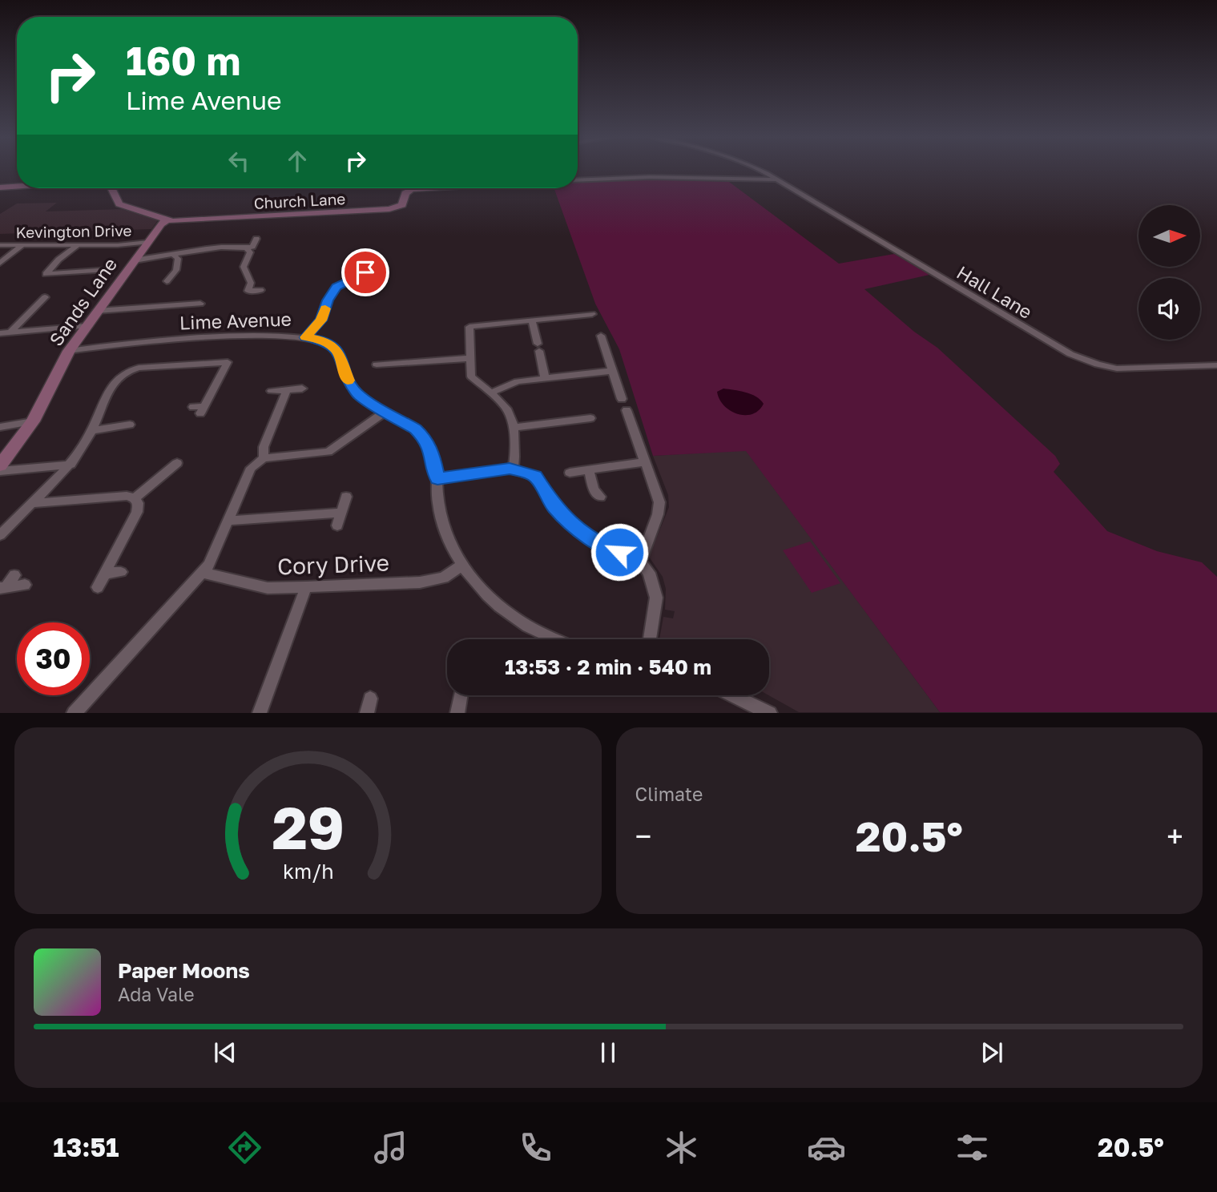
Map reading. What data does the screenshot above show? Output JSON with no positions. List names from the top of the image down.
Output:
{
  "streets": {
    "street": [
      "Church Lane",
      "Kevington Drive",
      "Hall Lane",
      "Sands Lane",
      "Lime Avenue",
      "Cory Drive"
    ]
  },
  "crossings": [
    ["Church Lane", "Sands Lane"],
    ["Kevington Drive", "Sands Lane"],
    ["Sands Lane", "Lime Avenue"],
    ["Lime Avenue", "Cory Drive"]
  ],
  "north": "right",
  "page": {
    "turn": ["160 m", "Lime Avenue"],
    "limit": "30",
    "trip": "13:53 · 2 min · 540 m",
    "tile": "Climate",
    "heat": ["−", "20.5°", "+"],
    "song": ["Paper Moons", "Ada Vale"],
    "tabs": ["13:51", "20.5°"],
    "gauge": ["29", "km/h"]
  }
}
